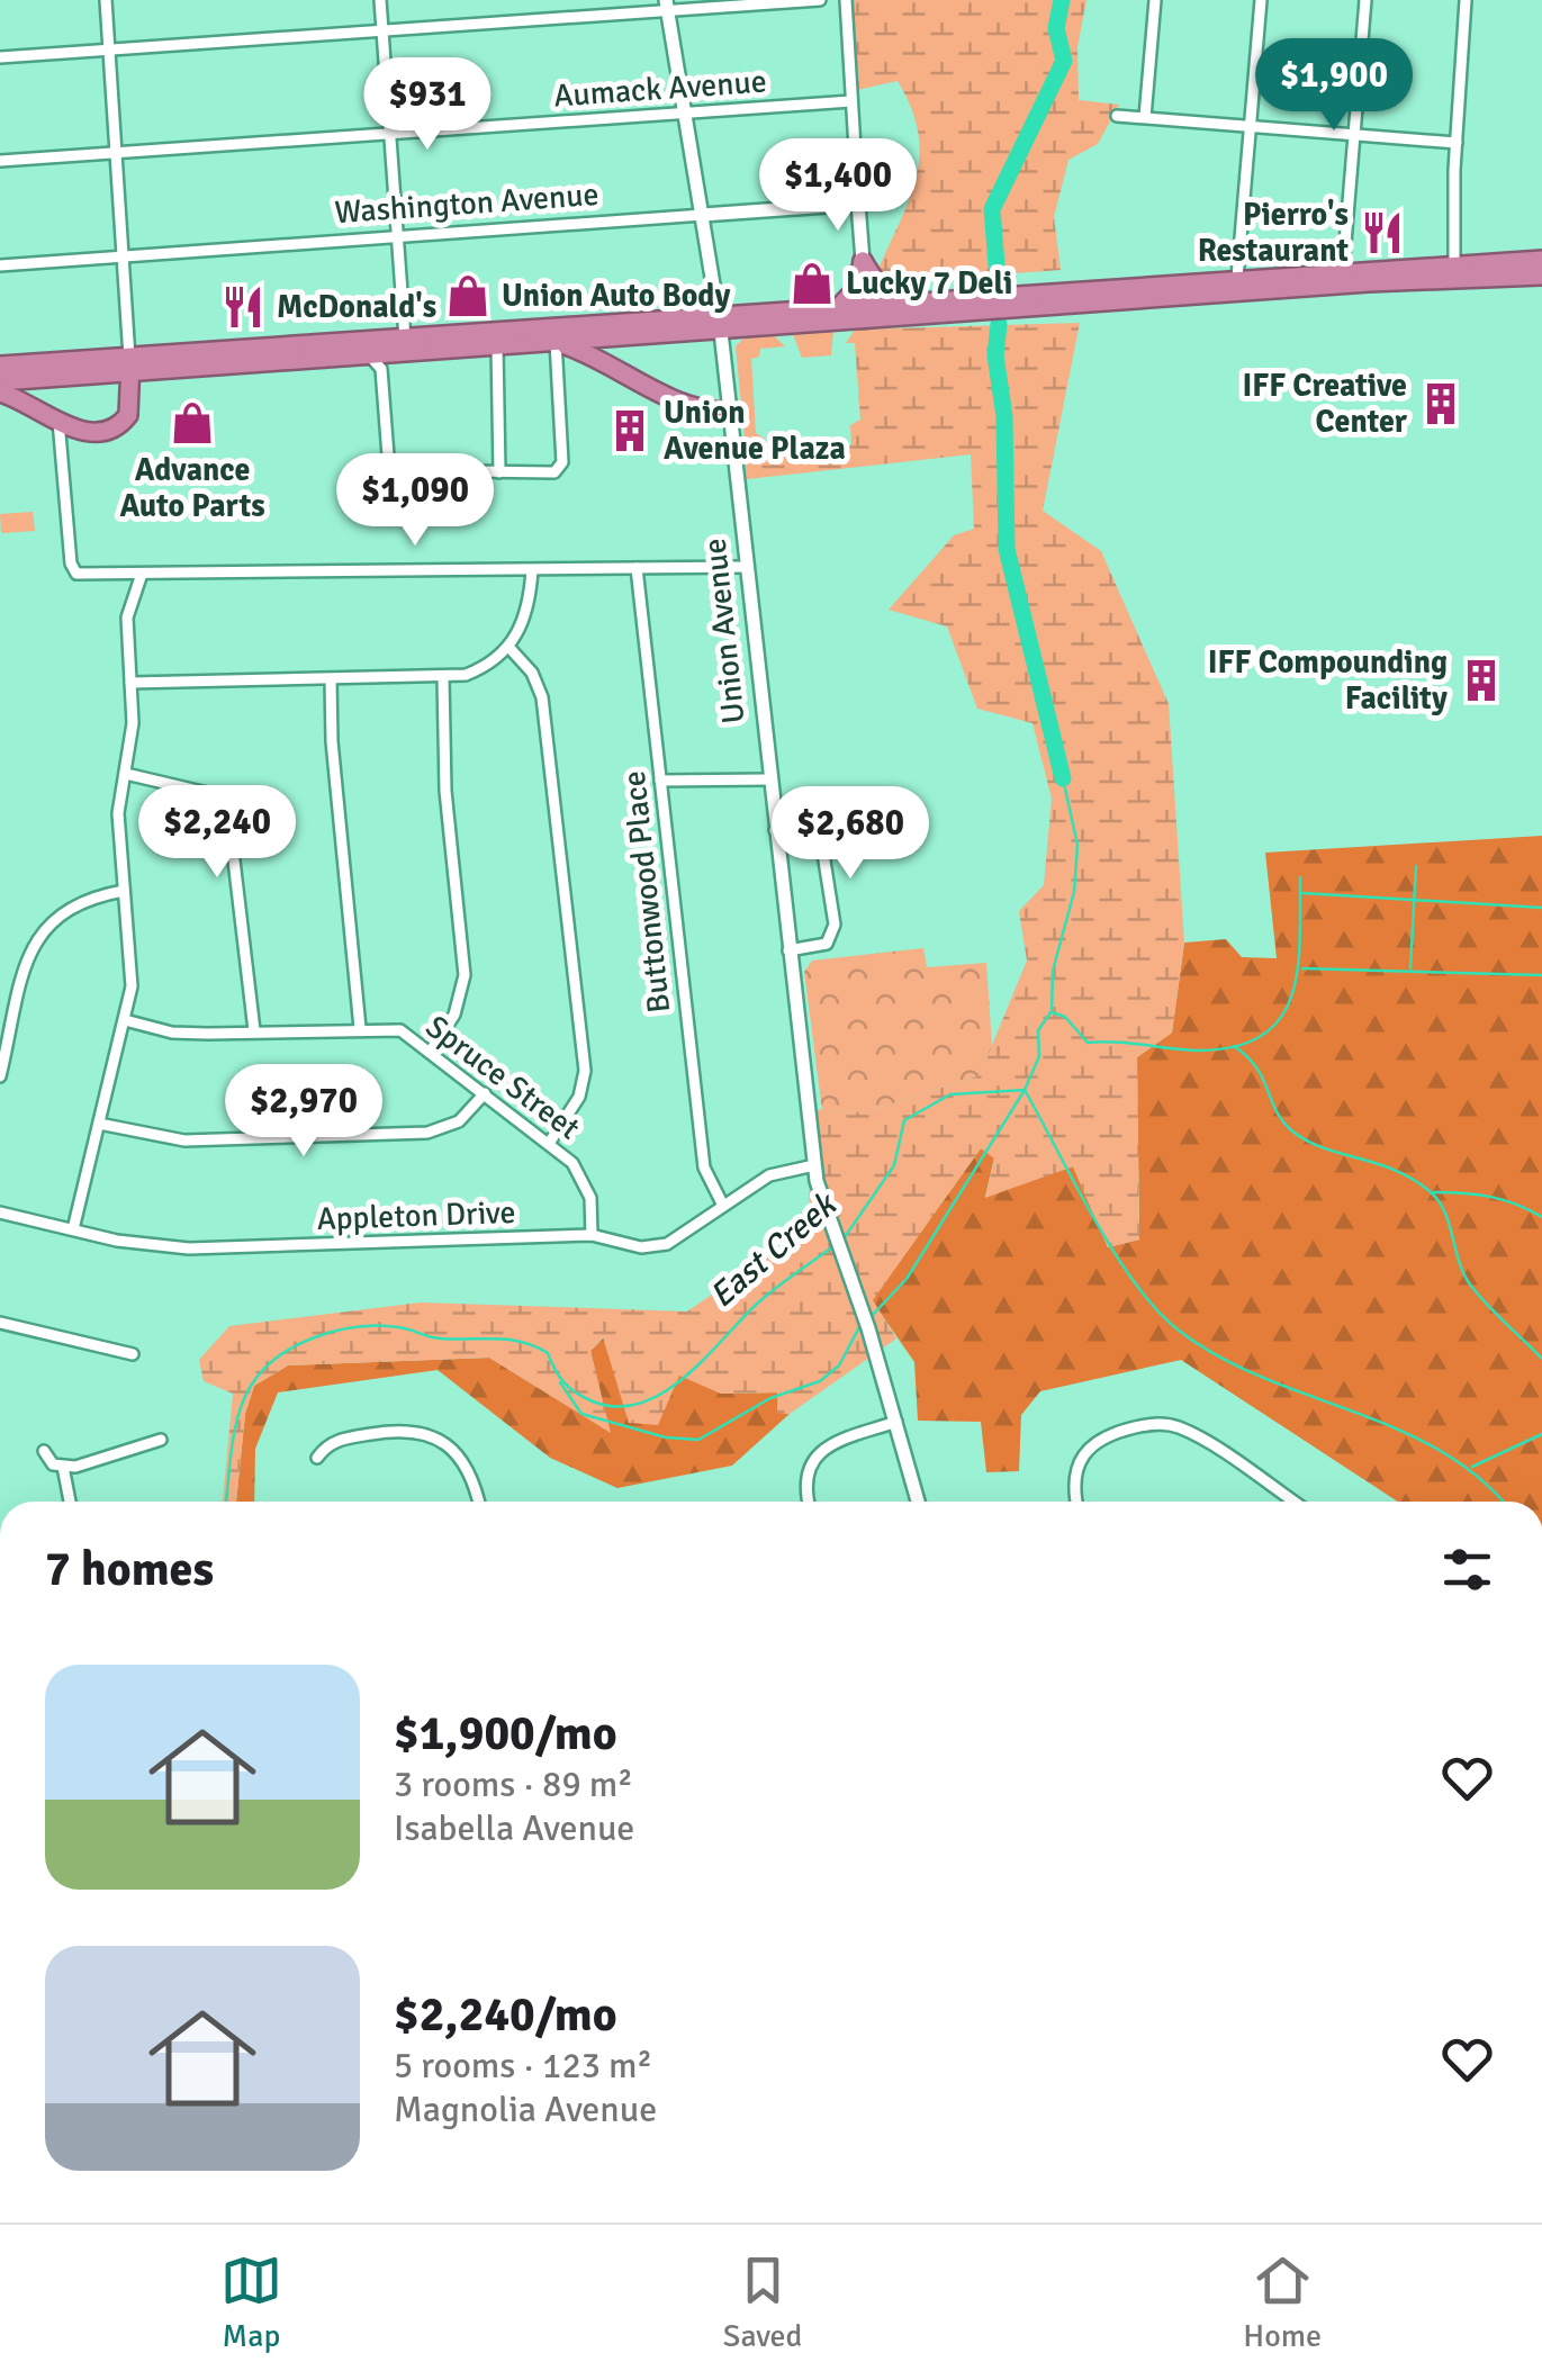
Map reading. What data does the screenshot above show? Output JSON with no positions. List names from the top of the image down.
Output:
{
  "streets": {
    "street": [
      "Aumack Avenue",
      "Washington Avenue",
      "Union Avenue",
      "Buttonwood Place",
      "Spruce Street",
      "Appleton Drive"
    ]
  },
  "crossings": [
    ["Aumack Avenue", "Union Avenue"],
    ["Washington Avenue", "Union Avenue"],
    ["Union Avenue", "Appleton Drive"],
    ["Buttonwood Place", "Appleton Drive"],
    ["Spruce Street", "Appleton Drive"]
  ],
  "water": ["East Creek"],
  "places": {
    "restaurant": ["Pierro's Restaurant", "McDonald's"],
    "shop": ["Lucky 7 Deli", "Union Auto Body", "Advance Auto Parts"],
    "building": ["IFF Creative Center", "Union Avenue Plaza", "IFF Compounding Facility"]
  },
  "page": {
    "price": [
      "$1,900",
      "$931",
      "$1,400",
      "$1,090",
      "$2,240",
      "$2,680",
      "$2,970"
    ],
    "heading": "7 homes",
    "list": [
      {
        "name": "$1,900/mo",
        "note": "3 rooms · 89 m² · Isabella Avenue"
      },
      {
        "name": "$2,240/mo",
        "note": "5 rooms · 123 m² · Magnolia Avenue"
      }
    ],
    "tabs": ["Map", "Saved", "Home"]
  }
}
